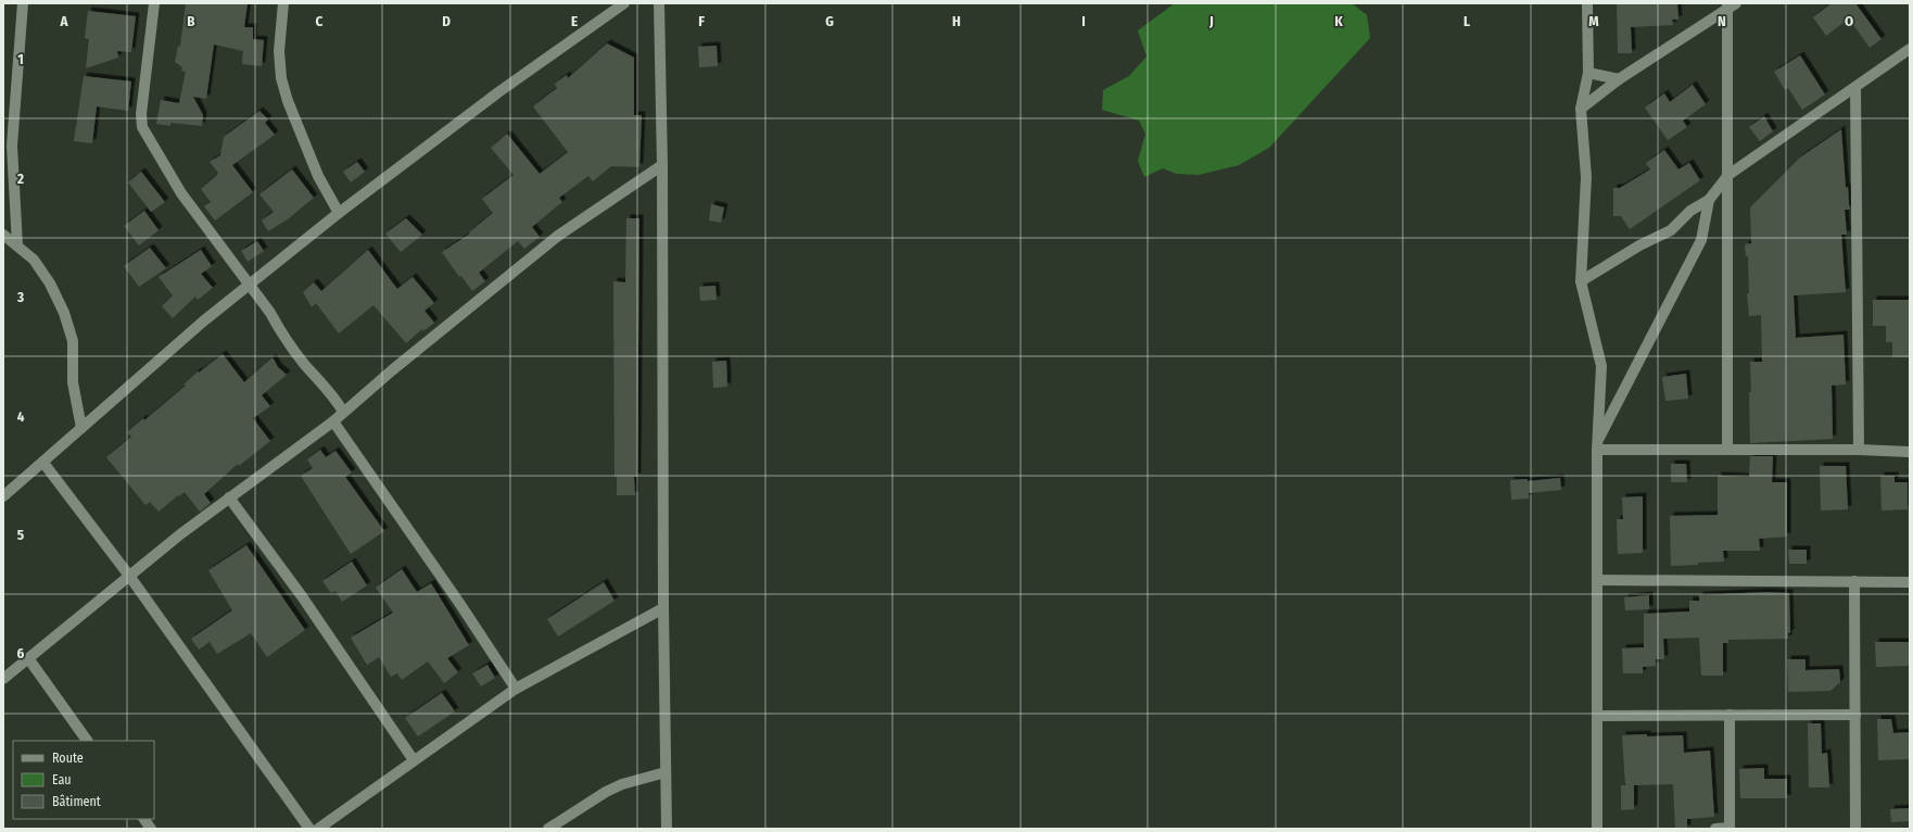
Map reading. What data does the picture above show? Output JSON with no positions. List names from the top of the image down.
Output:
{
  "legend": ["Route", "Eau", "Bâtiment"],
  "grid": {
    "columns": [
      "A",
      "B",
      "C",
      "D",
      "E",
      "F",
      "G",
      "H",
      "I",
      "J",
      "K",
      "L",
      "M",
      "N",
      "O"
    ],
    "rows": [
      "1",
      "2",
      "3",
      "4",
      "5",
      "6"
    ]
  }
}
